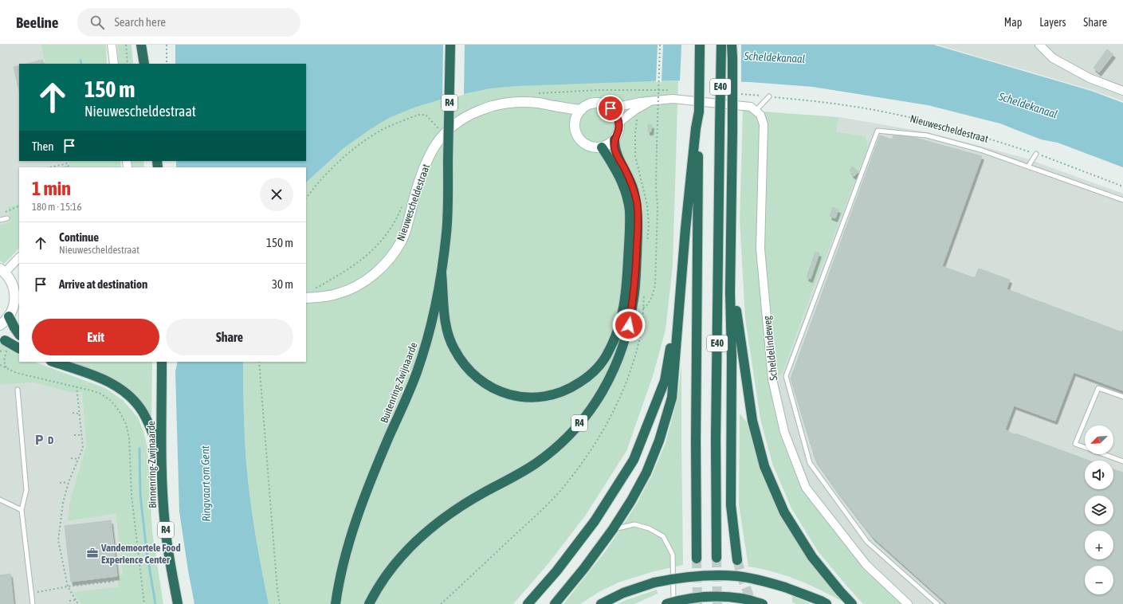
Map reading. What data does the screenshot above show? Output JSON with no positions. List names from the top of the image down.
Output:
{
  "streets": {
    "highway": [
      "E40",
      "R4",
      "Buitenring-Zwijnaarde",
      "Binnenring-Zwijnaarde"
    ],
    "main road": ["Nieuwescheldestraat"],
    "street": ["Scheldelindeweg"]
  },
  "crossings": [
    ["R4", "Nieuwescheldestraat"],
    ["R4", "Buitenring-Zwijnaarde"],
    ["R4", "Binnenring-Zwijnaarde"]
  ],
  "water": ["Scheldekanaal", "Ringvaart om Gent"],
  "places": {
    "parking": ["D"],
    "office": ["Vandemoortele Food Experience Center"]
  },
  "north": "bottom left",
  "page": {
    "header": "Beeline",
    "search": "Search here",
    "nav": ["Map", "Layers", "Share"],
    "turn": ["150 m", "Nieuwescheldestraat"],
    "then": "Then",
    "heading": ["1 min", "180 m · 15:16"],
    "list": [
      {
        "name": "Continue",
        "note": "Nieuwescheldestraat",
        "value": "150 m"
      },
      {
        "name": "Arrive at destination",
        "value": "30 m"
      }
    ],
    "buttons": ["Exit", "Share"],
    "map_buttons": ["+", "−"]
  }
}
